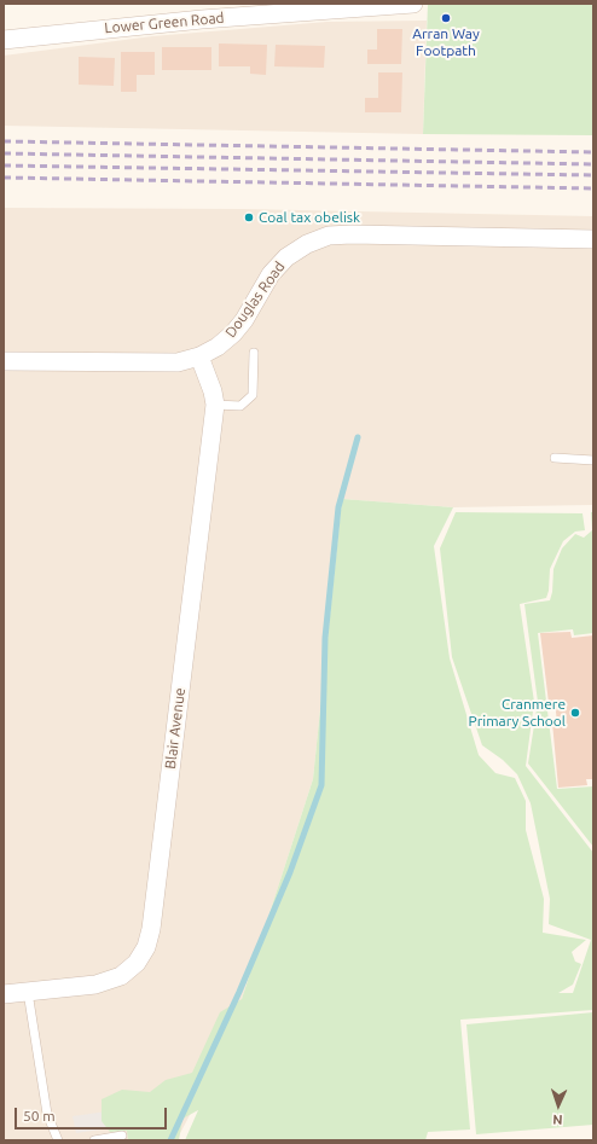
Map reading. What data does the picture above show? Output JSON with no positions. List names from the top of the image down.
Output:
{
  "streets": {
    "street": ["Lower Green Road", "Douglas Road", "Blair Avenue"]
  },
  "crossings": [
    ["Douglas Road", "Blair Avenue"]
  ],
  "places": ["Arran Way Footpath", "Coal tax obelisk", "Cranmere Primary School"],
  "scale_bar": "50 m",
  "north": "bottom"
}
